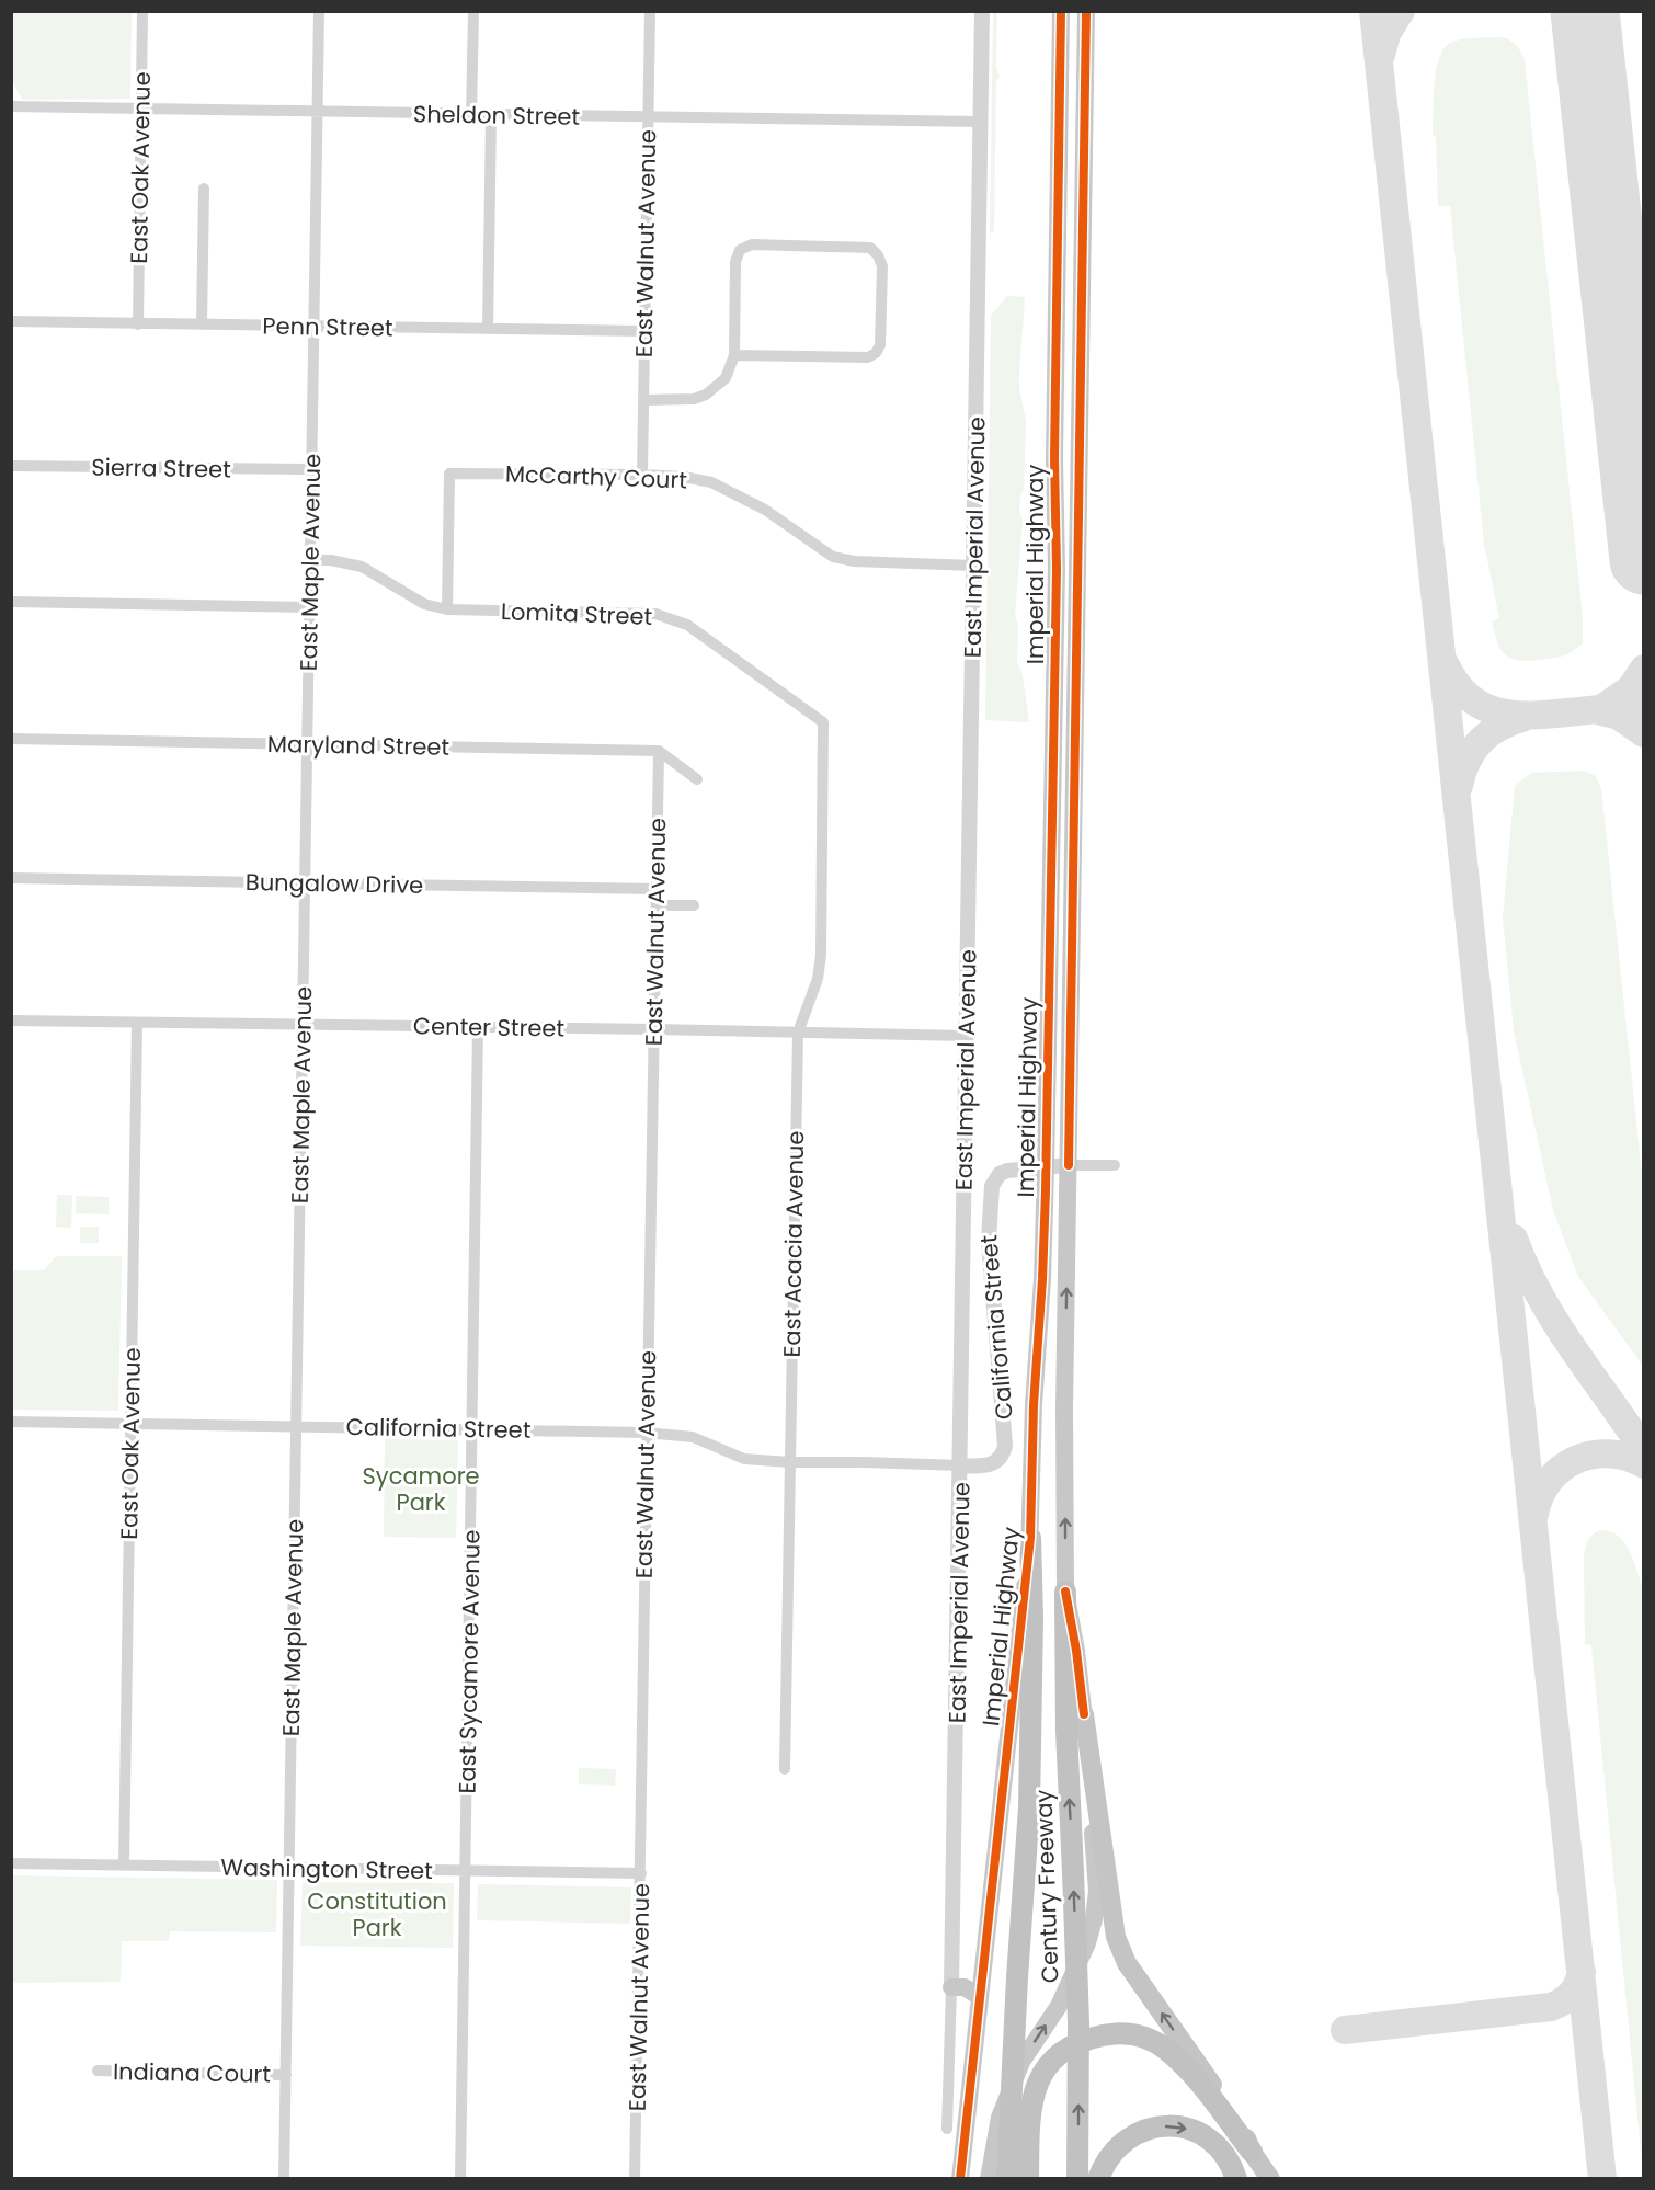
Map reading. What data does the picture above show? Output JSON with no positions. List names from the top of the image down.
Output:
{
  "streets": {
    "highway": ["Century Freeway"],
    "main road": ["Imperial Highway"],
    "street": [
      "Sheldon Street",
      "East Oak Avenue",
      "East Walnut Avenue",
      "Penn Street",
      "Sierra Street",
      "McCarthy Court",
      "East Imperial Avenue",
      "East Maple Avenue",
      "Lomita Street",
      "Maryland Street",
      "Bungalow Drive",
      "Center Street",
      "East Acacia Avenue",
      "California Street",
      "East Sycamore Avenue",
      "Washington Street",
      "Indiana Court"
    ]
  },
  "crossings": [
    ["Sheldon Street", "East Oak Avenue"],
    ["Sheldon Street", "East Walnut Avenue"],
    ["Sheldon Street", "East Imperial Avenue"],
    ["Sheldon Street", "East Maple Avenue"],
    ["East Oak Avenue", "Penn Street"],
    ["East Oak Avenue", "Center Street"],
    ["East Oak Avenue", "California Street"],
    ["East Oak Avenue", "Washington Street"],
    ["East Walnut Avenue", "Penn Street"],
    ["East Walnut Avenue", "McCarthy Court"],
    ["East Walnut Avenue", "Maryland Street"],
    ["East Walnut Avenue", "Bungalow Drive"],
    ["East Walnut Avenue", "Center Street"],
    ["East Walnut Avenue", "California Street"],
    ["East Walnut Avenue", "Washington Street"],
    ["Penn Street", "East Maple Avenue"],
    ["Sierra Street", "East Maple Avenue"],
    ["McCarthy Court", "East Imperial Avenue"],
    ["McCarthy Court", "Lomita Street"],
    ["East Imperial Avenue", "Center Street"],
    ["East Imperial Avenue", "California Street"],
    ["East Maple Avenue", "Lomita Street"],
    ["East Maple Avenue", "Maryland Street"],
    ["East Maple Avenue", "Bungalow Drive"],
    ["East Maple Avenue", "Center Street"],
    ["East Maple Avenue", "California Street"],
    ["East Maple Avenue", "Washington Street"],
    ["East Maple Avenue", "Indiana Court"],
    ["Imperial Highway", "California Street"],
    ["Imperial Highway", "Century Freeway"],
    ["Lomita Street", "East Acacia Avenue"],
    ["Center Street", "East Acacia Avenue"],
    ["Center Street", "East Sycamore Avenue"],
    ["East Acacia Avenue", "California Street"],
    ["California Street", "East Sycamore Avenue"],
    ["East Sycamore Avenue", "Washington Street"]
  ],
  "parks": ["Sycamore Park", "Constitution Park"]
}
